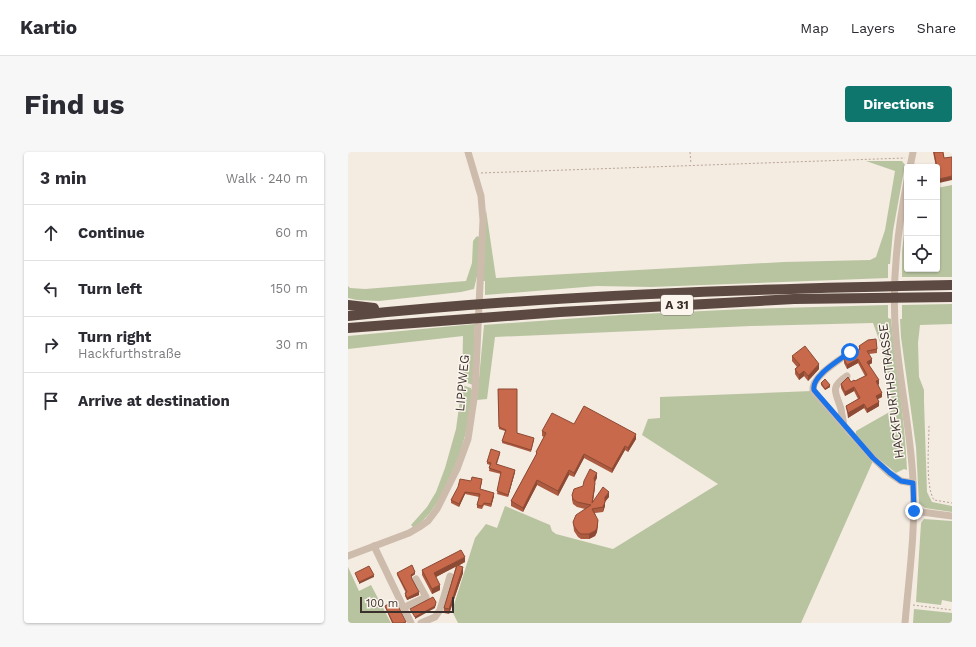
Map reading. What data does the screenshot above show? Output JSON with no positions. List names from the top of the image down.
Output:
{
  "streets": {
    "highway": ["A 31"],
    "street": ["LIPPWEG", "HACKFURTHSTRASSE"]
  },
  "scale_bar": "100 m",
  "page": {
    "header": "Kartio",
    "nav": ["Map", "Layers", "Share"],
    "buttons": "Directions",
    "title": "Find us",
    "heading": ["3 min", "Walk · 240 m"],
    "map_buttons": ["+", "−"],
    "list": [
      ["Continue", "60 m"],
      ["Turn left", "150 m"],
      ["Turn right", "Hackfurthstraße", "30 m"],
      "Arrive at destination"
    ],
    "scale": "100 m"
  }
}
